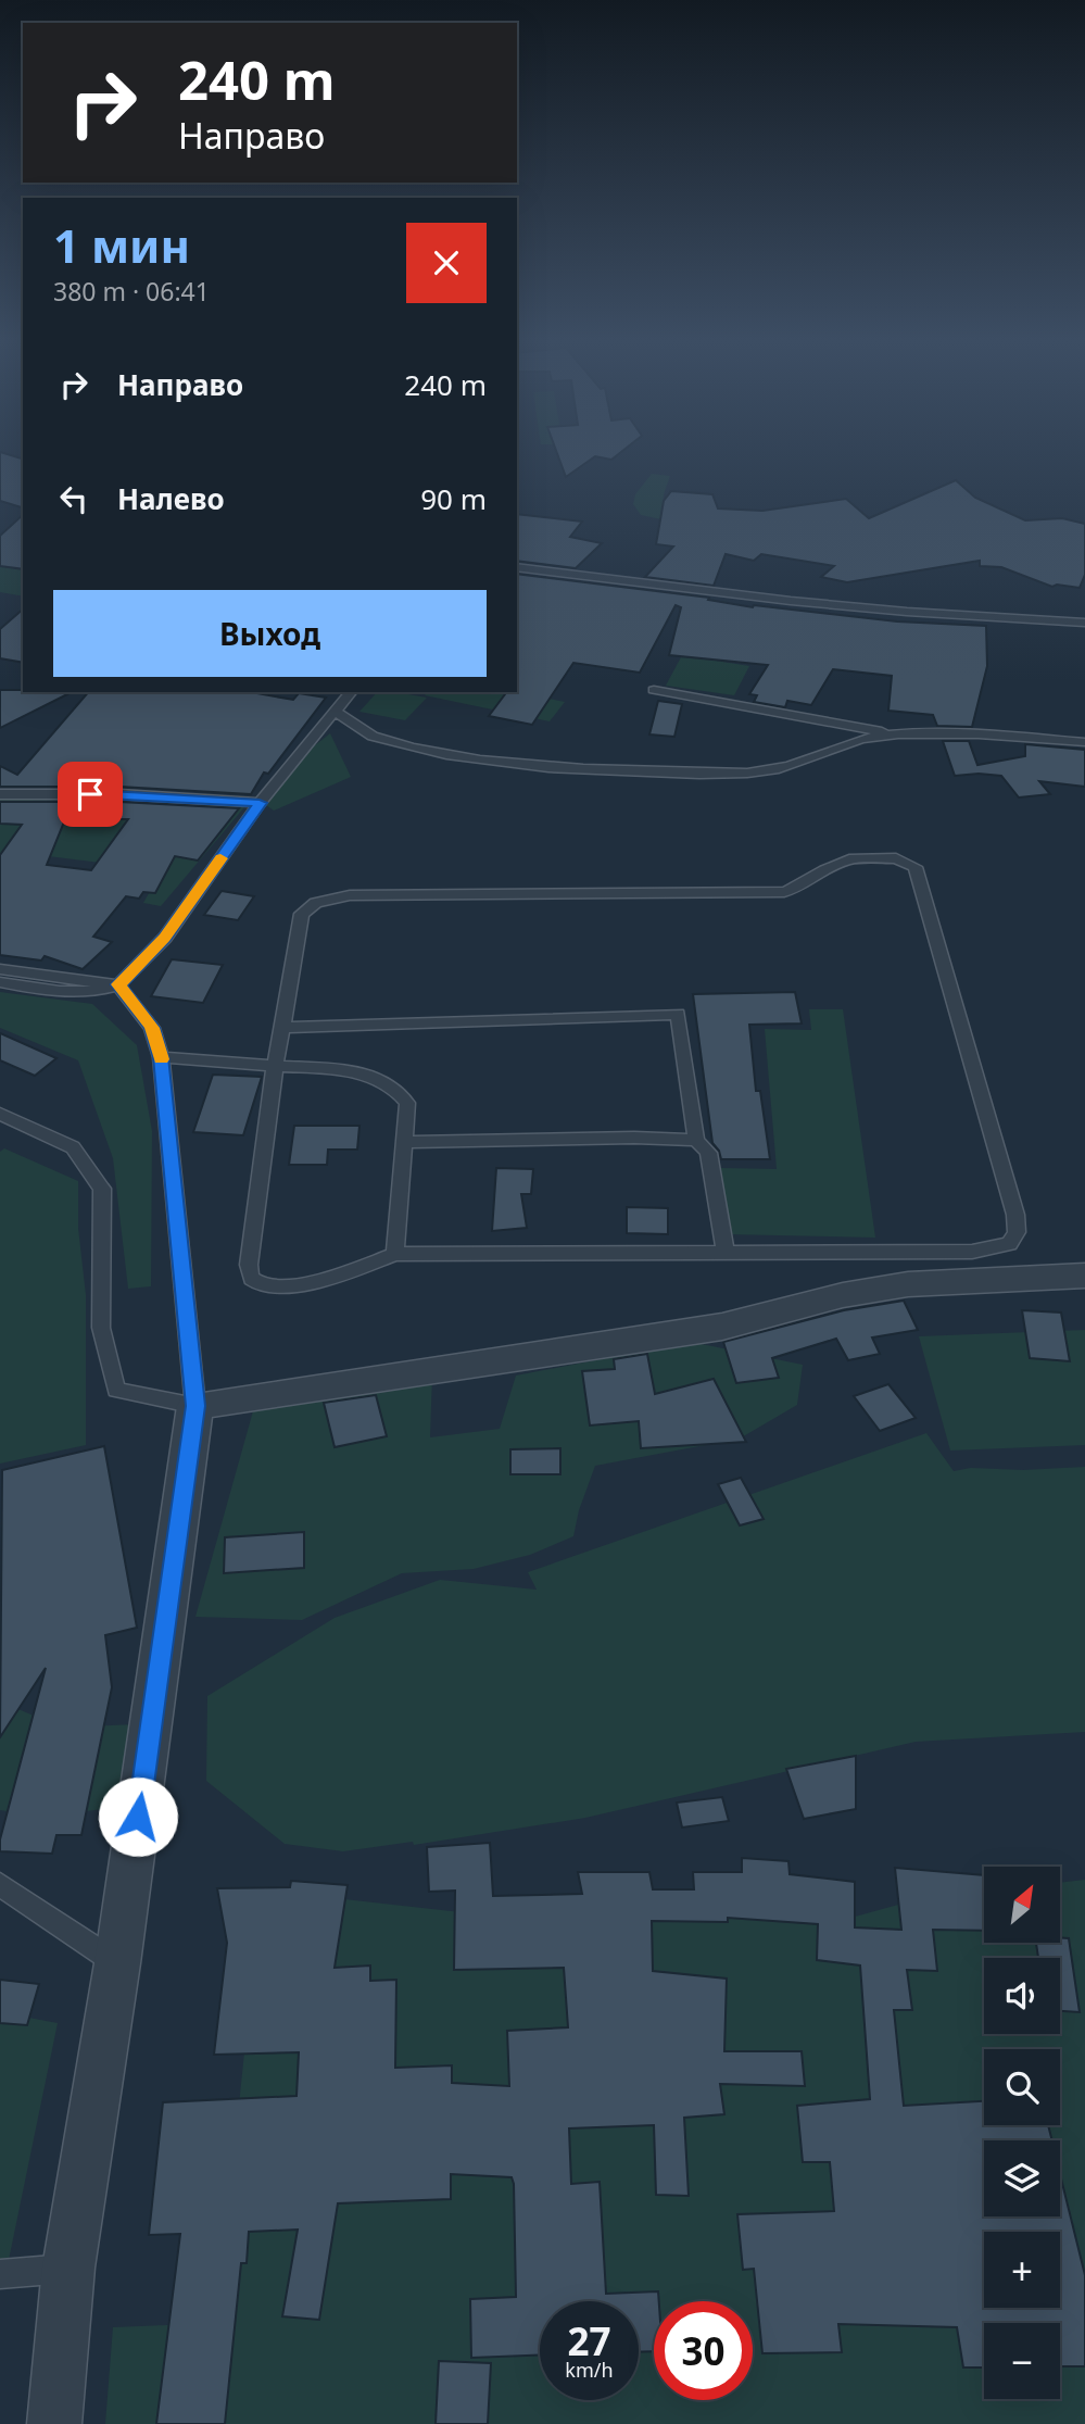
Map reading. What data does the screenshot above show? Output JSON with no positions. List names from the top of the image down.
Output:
{
  "north": "top right",
  "page": {
    "turn": ["240 m", "Направо"],
    "heading": ["1 мин", "380 m · 06:41"],
    "list": [
      {
        "name": "Направо",
        "value": "240 m"
      },
      {
        "name": "Налево",
        "value": "90 m"
      }
    ],
    "buttons": "Выход",
    "map_buttons": ["+", "−"],
    "speed": "27 km/h",
    "limit": "30"
  }
}
